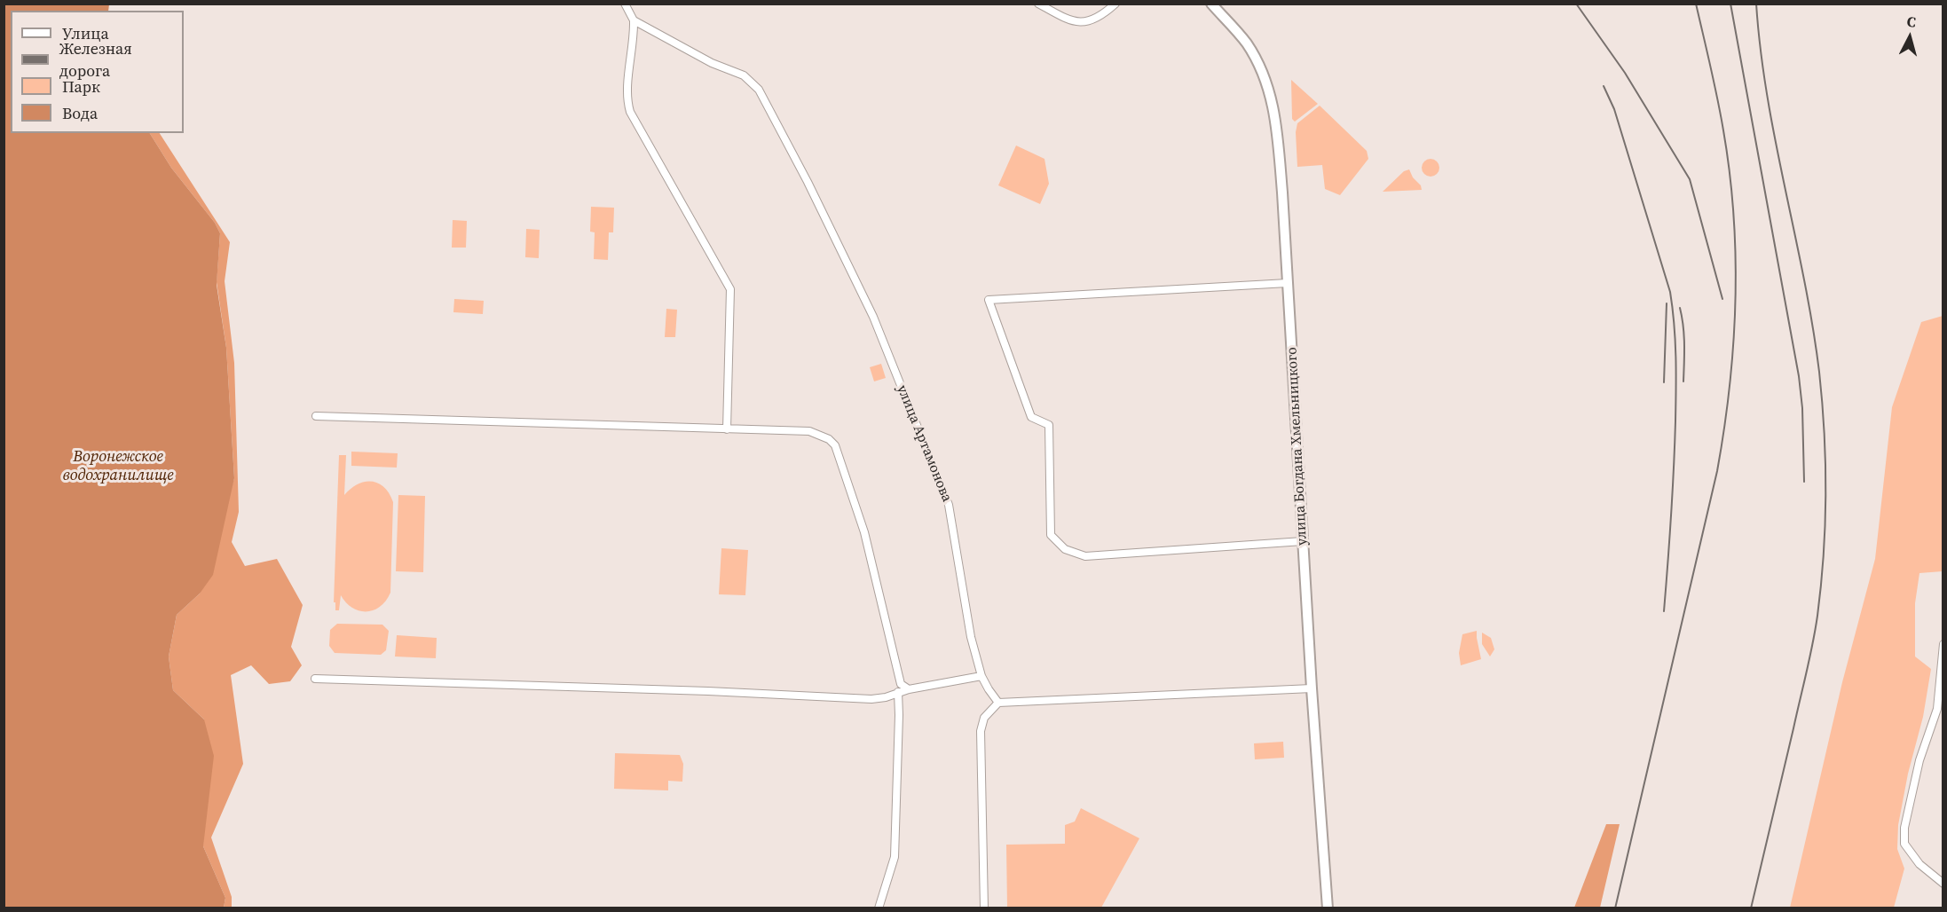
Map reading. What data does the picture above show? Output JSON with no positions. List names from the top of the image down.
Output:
{
  "streets": {
    "main road": ["улица Богдана Хмельницкого"],
    "street": ["улица Артамонова"]
  },
  "water": ["Воронежское водохранилище"],
  "legend": [
    "Улица",
    "Железная дорога",
    "Парк",
    "Вода"
  ],
  "north": "top"
}
